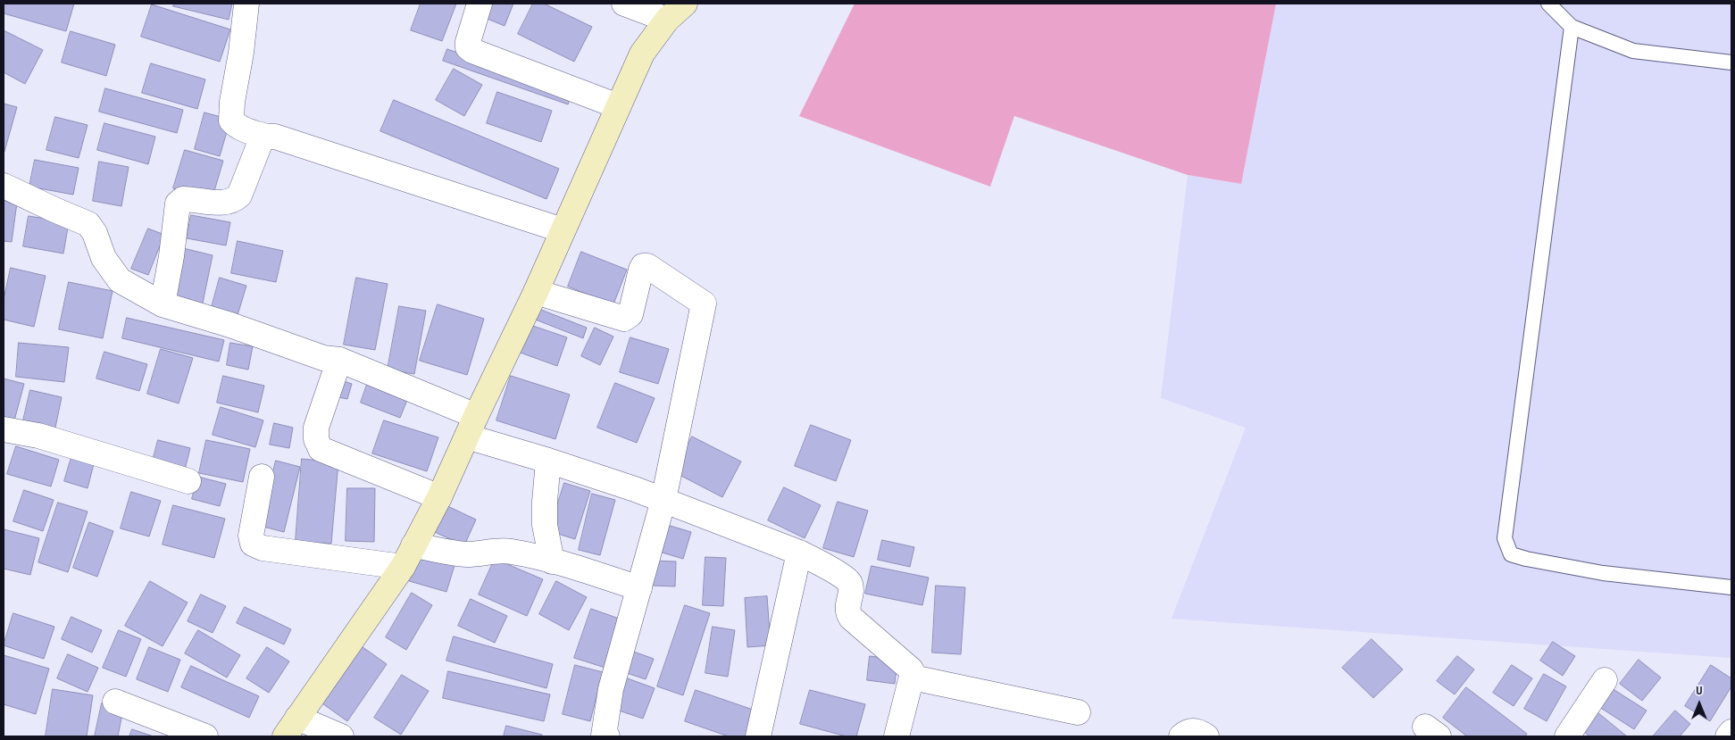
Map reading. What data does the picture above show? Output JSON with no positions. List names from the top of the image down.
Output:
{
  "north": "top"
}
